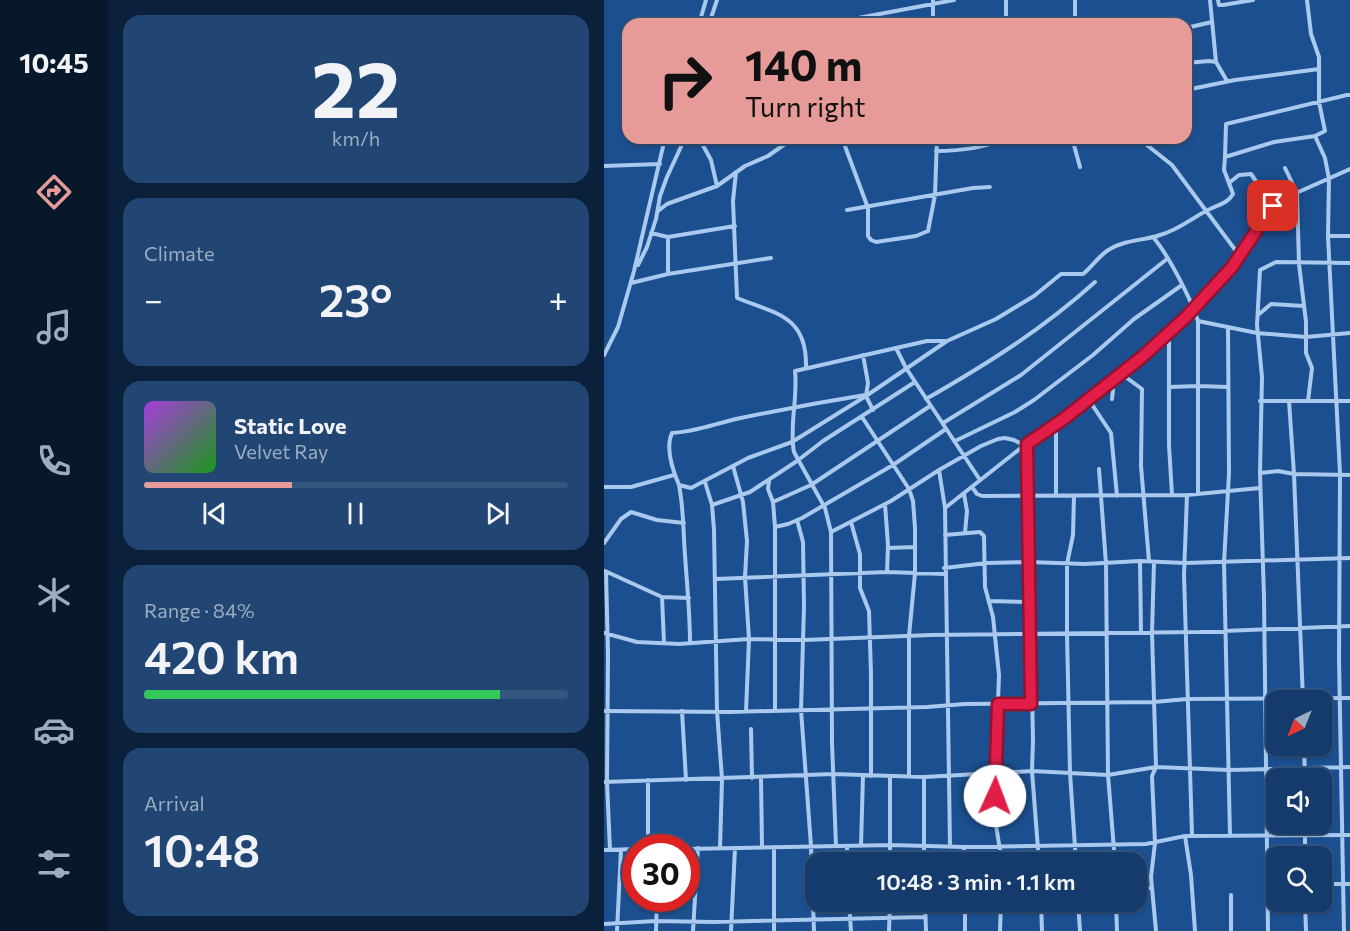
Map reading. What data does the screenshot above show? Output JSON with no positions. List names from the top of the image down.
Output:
{
  "north": "bottom left",
  "page": {
    "tabs": "10:45",
    "tile": [
      ["22", "km/h"],
      "Climate",
      ["Range · 84%", "420 km"],
      ["Arrival", "10:48"]
    ],
    "turn": ["140 m", "Turn right"],
    "heat": ["−", "23°", "+"],
    "song": ["Static Love", "Velvet Ray"],
    "limit": "30",
    "trip": "10:48 · 3 min · 1.1 km"
  }
}
